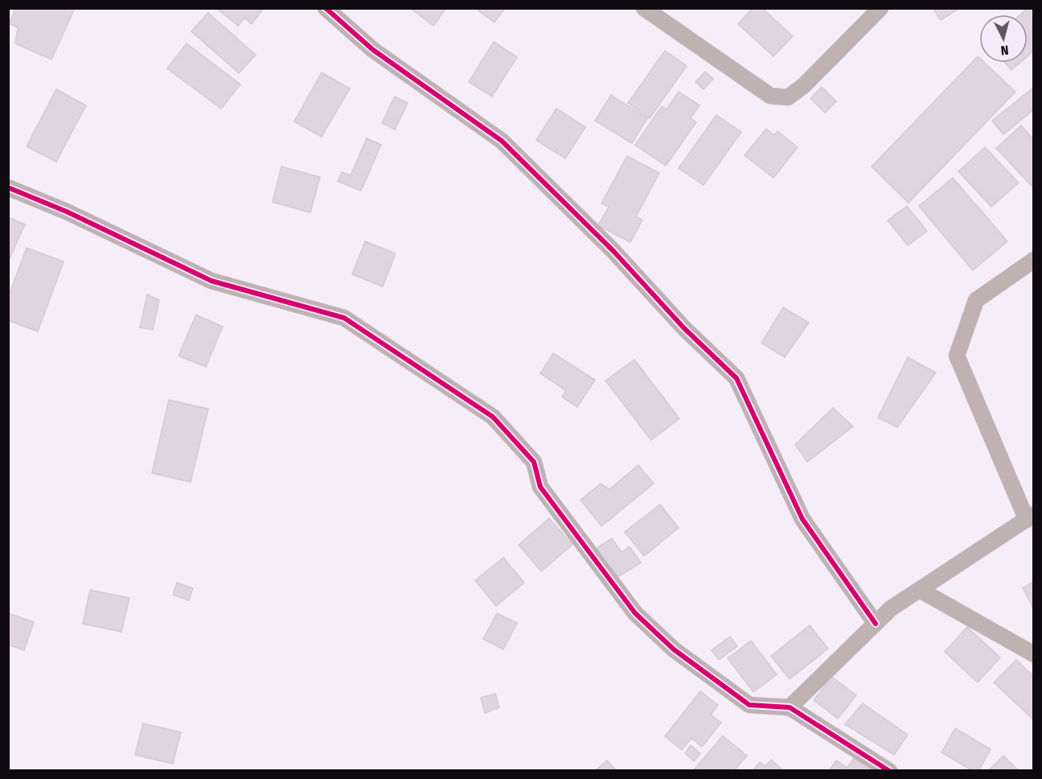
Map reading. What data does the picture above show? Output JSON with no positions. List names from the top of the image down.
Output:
{
  "north": "bottom"
}
